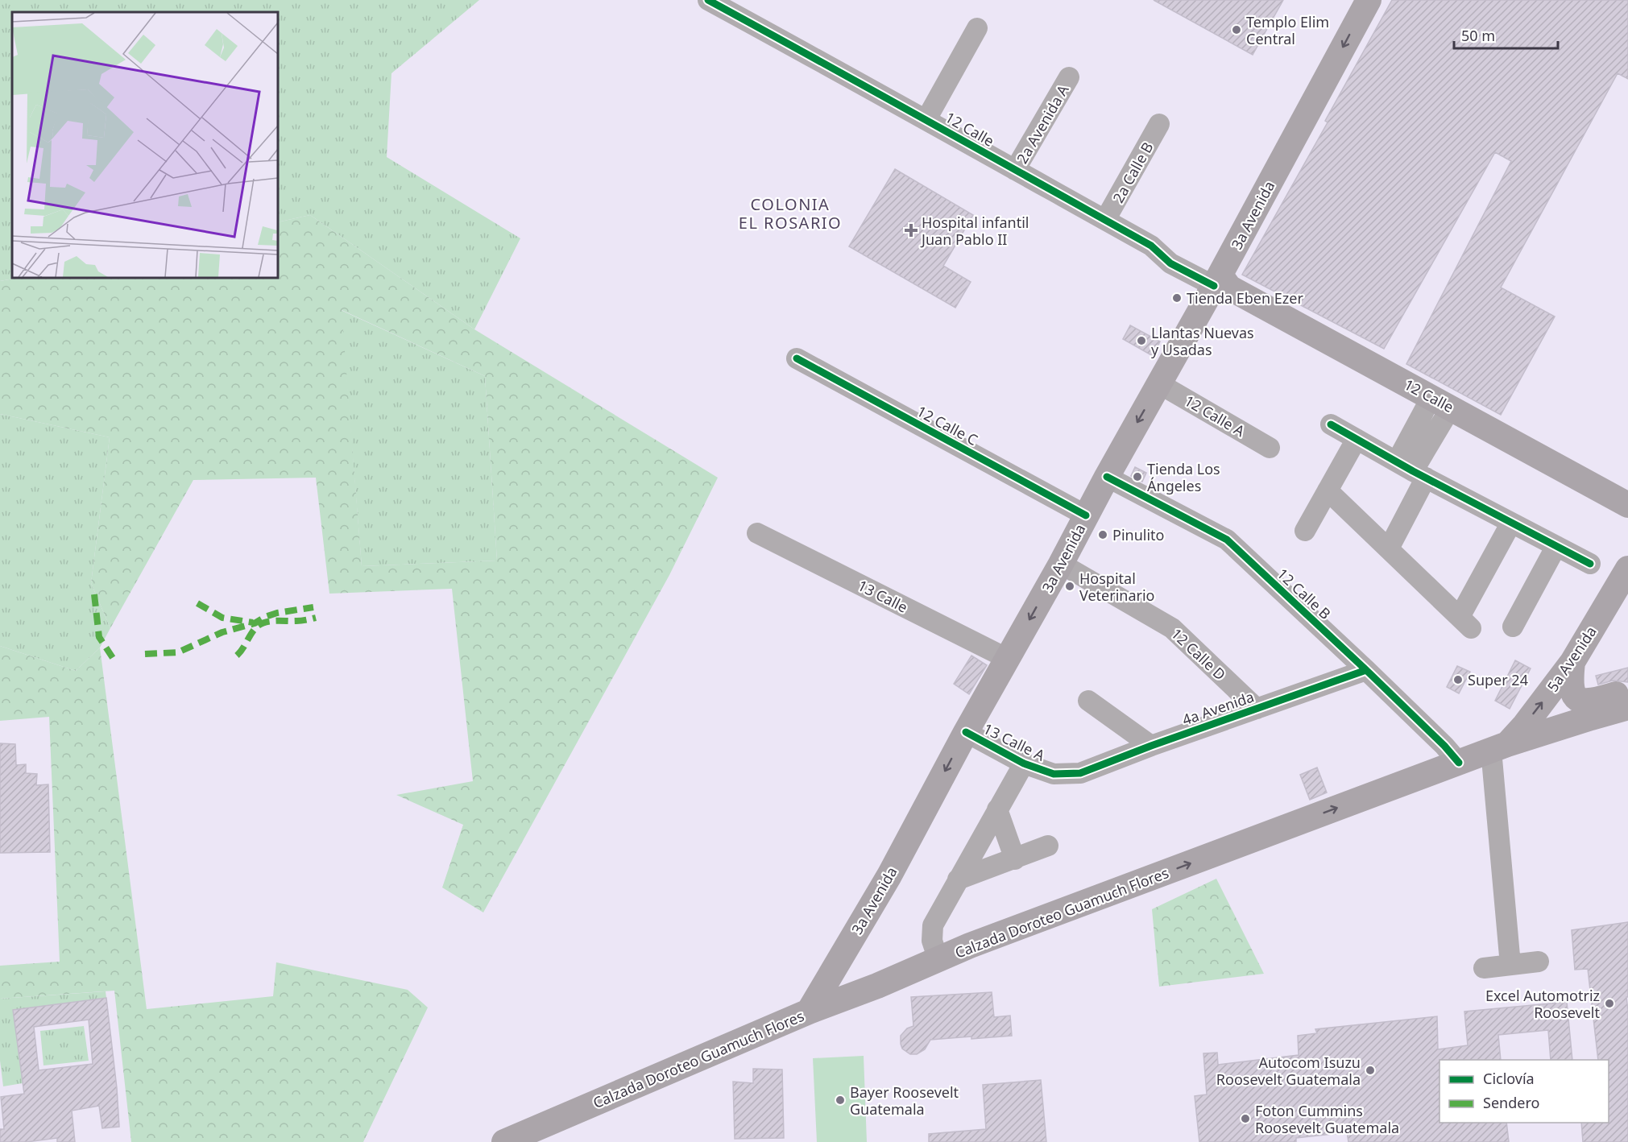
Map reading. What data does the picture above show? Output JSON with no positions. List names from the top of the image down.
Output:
{
  "streets": {
    "main road": [
      "12 Calle",
      "3a Avenida",
      "5a Avenida",
      "Calzada Doroteo Guamuch Flores"
    ],
    "street": [
      "2a Avenida A",
      "2a Calle B",
      "12 Calle A",
      "12 Calle C",
      "12 Calle B",
      "13 Calle",
      "12 Calle D",
      "4a Avenida",
      "13 Calle A"
    ]
  },
  "crossings": [
    ["2a Avenida A", "12 Calle"],
    ["12 Calle", "2a Calle B"],
    ["12 Calle", "3a Avenida"],
    ["3a Avenida", "12 Calle A"],
    ["3a Avenida", "12 Calle C"],
    ["3a Avenida", "12 Calle B"],
    ["3a Avenida", "13 Calle"],
    ["3a Avenida", "12 Calle D"],
    ["3a Avenida", "13 Calle A"],
    ["3a Avenida", "Calzada Doroteo Guamuch Flores"],
    ["12 Calle B", "4a Avenida"],
    ["12 Calle B", "Calzada Doroteo Guamuch Flores"],
    ["12 Calle D", "4a Avenida"],
    ["5a Avenida", "Calzada Doroteo Guamuch Flores"],
    ["4a Avenida", "13 Calle A"]
  ],
  "one_way": ["3a Avenida", "5a Avenida", "Calzada Doroteo Guamuch Flores"],
  "districts": ["COLONIA EL ROSARIO"],
  "places": {
    "other": [
      "Templo Elim Central",
      "Tienda Eben Ezer",
      "Llantas Nuevas y Usadas",
      "Tienda Los Ángeles",
      "Pinulito",
      "Hospital Veterinario",
      "Super 24",
      "Excel Automotriz Roosevelt",
      "Autocom Isuzu Roosevelt Guatemala",
      "Bayer Roosevelt Guatemala",
      "Foton Cummins Roosevelt Guatemala"
    ],
    "health": ["Hospital infantil Juan Pablo II"]
  },
  "legend": ["Ciclovía", "Sendero"],
  "scale_bar": "50 m"
}
